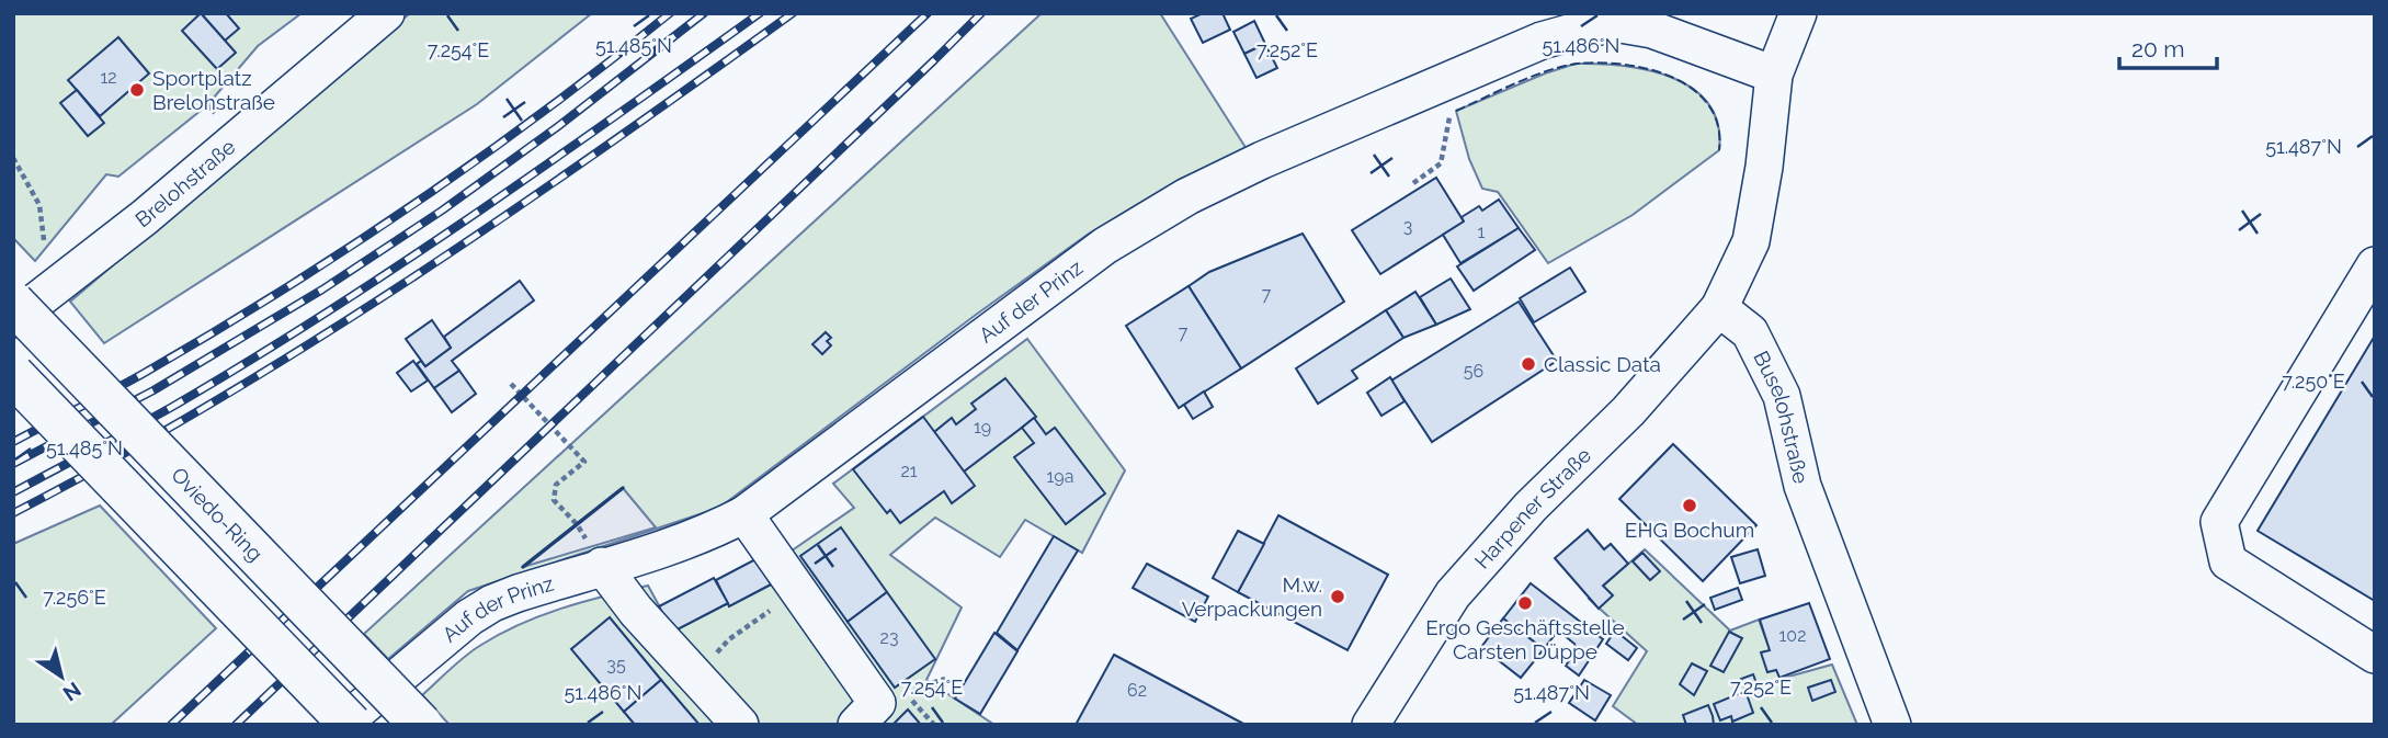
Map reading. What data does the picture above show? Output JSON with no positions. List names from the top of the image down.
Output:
{
  "streets": {
    "highway": ["Oviedo-Ring"],
    "street": [
      "Brelohstraße",
      "Auf der Prinz",
      "Buselohstraße",
      "Harpener Straße"
    ]
  },
  "crossings": [
    ["Buselohstraße", "Harpener Straße"]
  ],
  "places": [
    "Sportplatz Brelohstraße",
    "Classic Data",
    "EHG Bochum",
    "M.w. Verpackungen",
    "Ergo Geschäftsstelle Carsten Düppe"
  ],
  "house_numbers": [
    "12",
    "3",
    "1",
    "7",
    "7",
    "56",
    "19",
    "21",
    "19a",
    "102",
    "23",
    "35",
    "62"
  ],
  "scale_bar": "20 m",
  "north": "bottom right",
  "coordinates": [
    "51.485°N",
    "51.486°N",
    "7.254°E",
    "7.252°E",
    "51.487°N",
    "7.250°E",
    "7.256°E"
  ]
}
